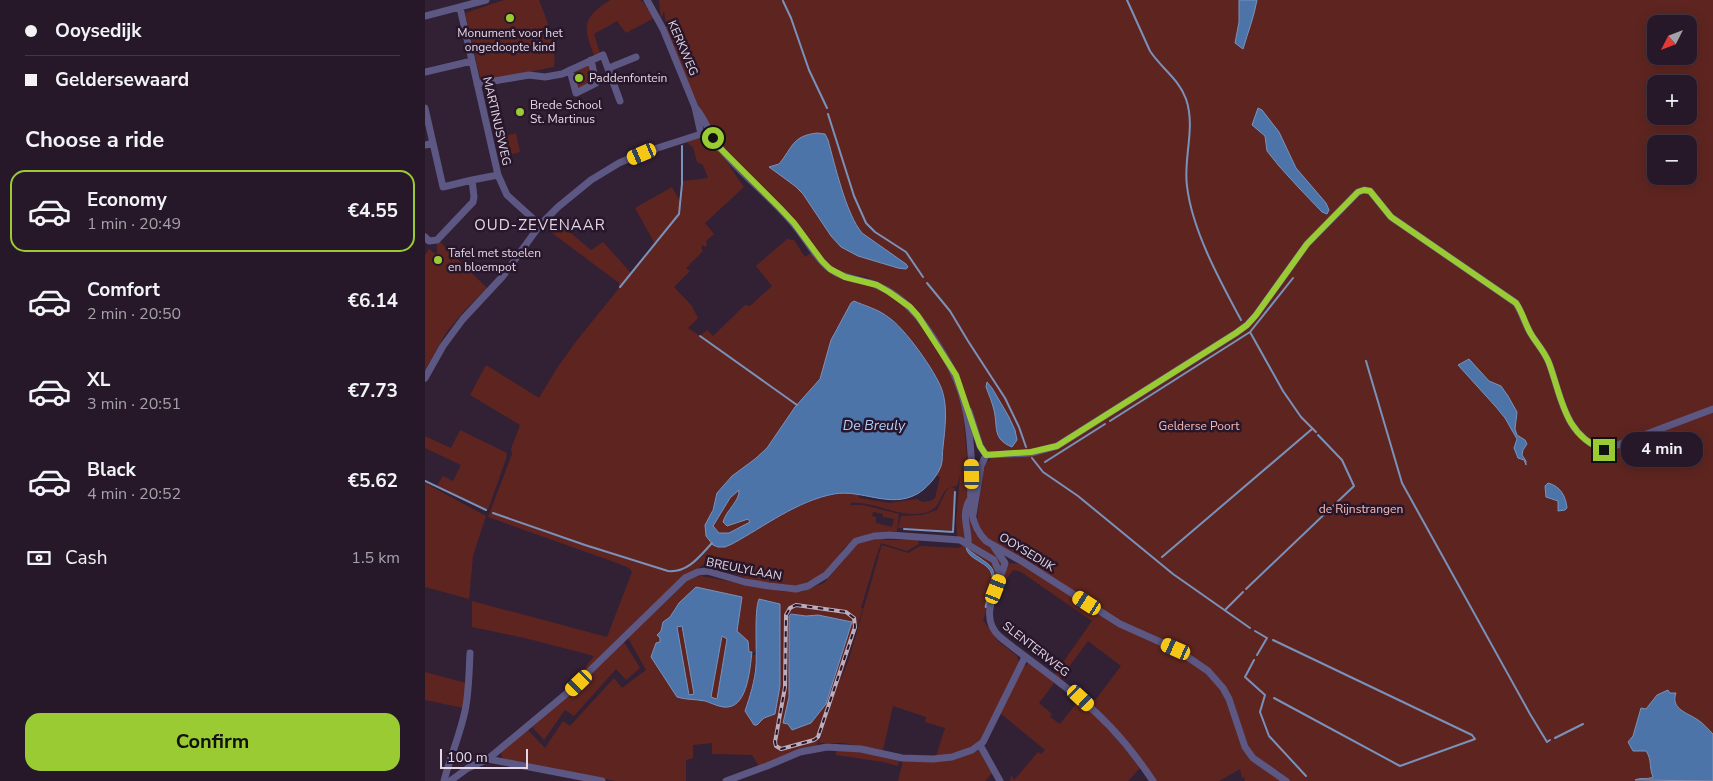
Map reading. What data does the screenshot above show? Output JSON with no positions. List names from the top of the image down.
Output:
{
  "streets": {
    "street": [
      "KERKWEG",
      "MARTINUSWEG",
      "OOYSEDIJK",
      "BREULYLAAN",
      "SLENTERWEG"
    ]
  },
  "crossings": [
    ["KERKWEG", "OOYSEDIJK"],
    ["BREULYLAAN", "SLENTERWEG"]
  ],
  "districts": ["OUD-ZEVENAAR"],
  "water": ["De Breuly"],
  "parks": ["Gelderse Poort", "de Rijnstrangen"],
  "places": [
    "Monument voor het ongedoopte kind",
    "Paddenfontein",
    "Brede School St. Martinus",
    "Tafel met stoelen en bloempot"
  ],
  "scale_bar": "100 m",
  "north": "bottom left",
  "page": {
    "banner": ["Ooysedijk", "Geldersewaard"],
    "map_buttons": ["+", "−"],
    "heading": "Choose a ride",
    "list": [
      {
        "name": "Economy",
        "note": "1 min · 20:49",
        "value": "€4.55"
      },
      {
        "name": "Comfort",
        "note": "2 min · 20:50",
        "value": "€6.14"
      },
      {
        "name": "XL",
        "note": "3 min · 20:51",
        "value": "€7.73"
      },
      {
        "name": "Black",
        "note": "4 min · 20:52",
        "value": "€5.62"
      }
    ],
    "bubble": "4 min",
    "pay": ["Cash", "1.5 km"],
    "buttons": "Confirm",
    "scale": "100 m"
  }
}
